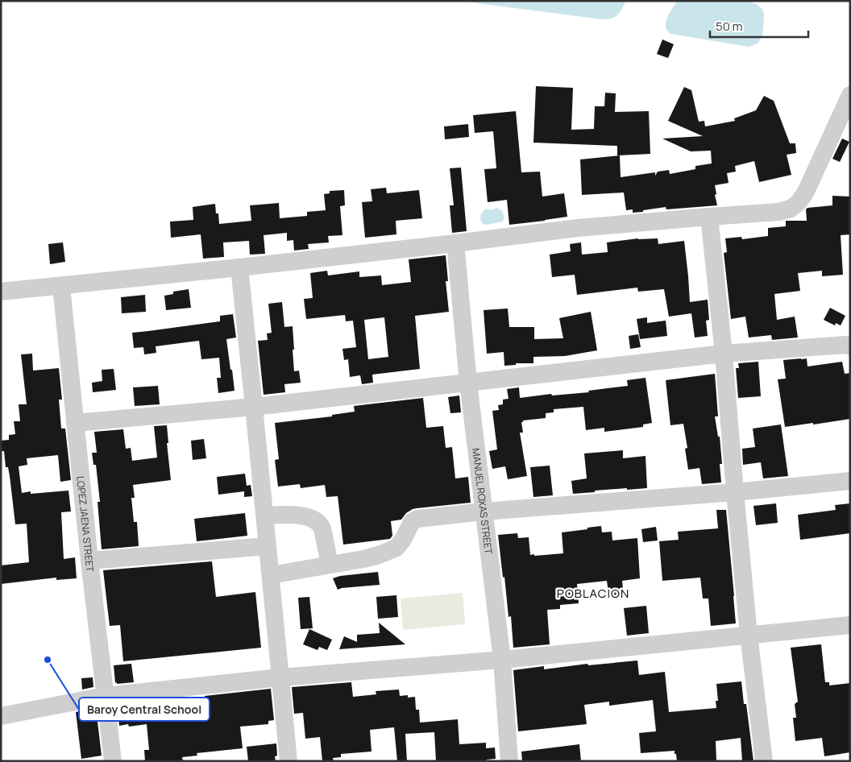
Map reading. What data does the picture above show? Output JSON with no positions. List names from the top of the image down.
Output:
{
  "streets": {
    "street": ["MANUEL ROXAS STREET", "LOPEZ JAENA STREET"]
  },
  "districts": ["POBLACION"],
  "places": ["Baroy Central School"],
  "scale_bar": "50 m"
}
